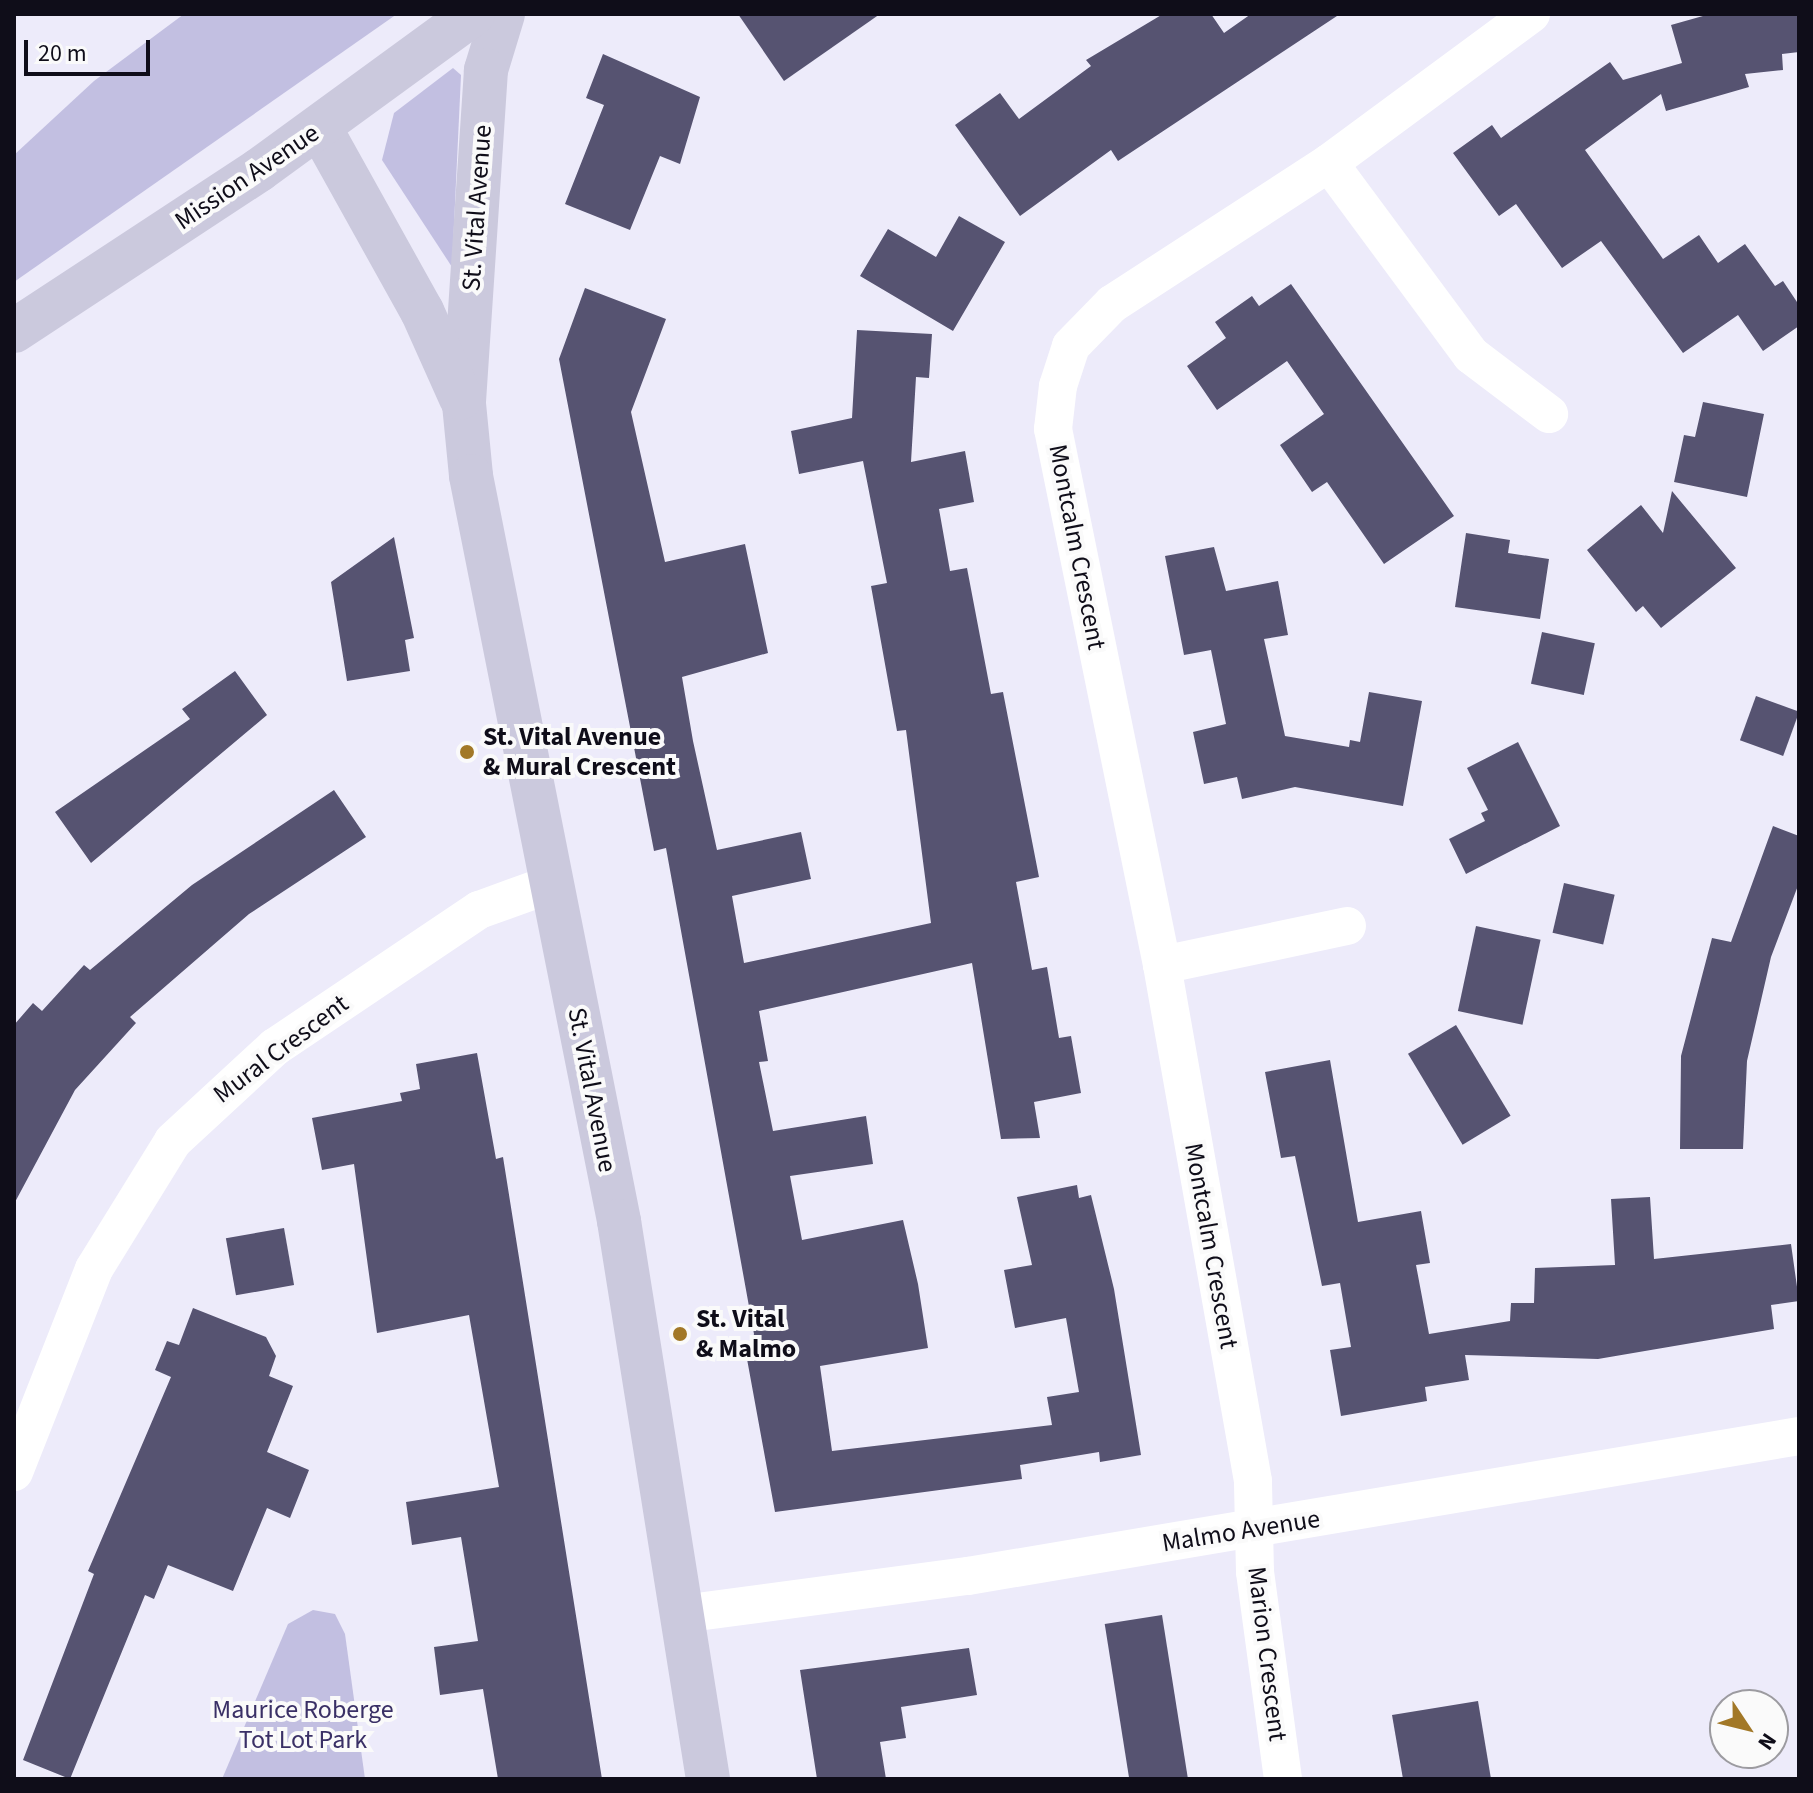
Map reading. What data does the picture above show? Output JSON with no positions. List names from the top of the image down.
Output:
{
  "streets": {
    "street": [
      "Mission Avenue",
      "St. Vital Avenue",
      "Montcalm Crescent",
      "Mural Crescent",
      "Malmo Avenue",
      "Marion Crescent"
    ]
  },
  "crossings": [
    ["Mission Avenue", "St. Vital Avenue"],
    ["St. Vital Avenue", "Mural Crescent"],
    ["St. Vital Avenue", "Malmo Avenue"],
    ["Montcalm Crescent", "Malmo Avenue"],
    ["Montcalm Crescent", "Marion Crescent"],
    ["Malmo Avenue", "Marion Crescent"]
  ],
  "parks": ["Maurice Roberge Tot Lot Park"],
  "places": ["St. Vital Avenue & Mural Crescent", "St. Vital & Malmo"],
  "scale_bar": "20 m",
  "north": "bottom right"
}
